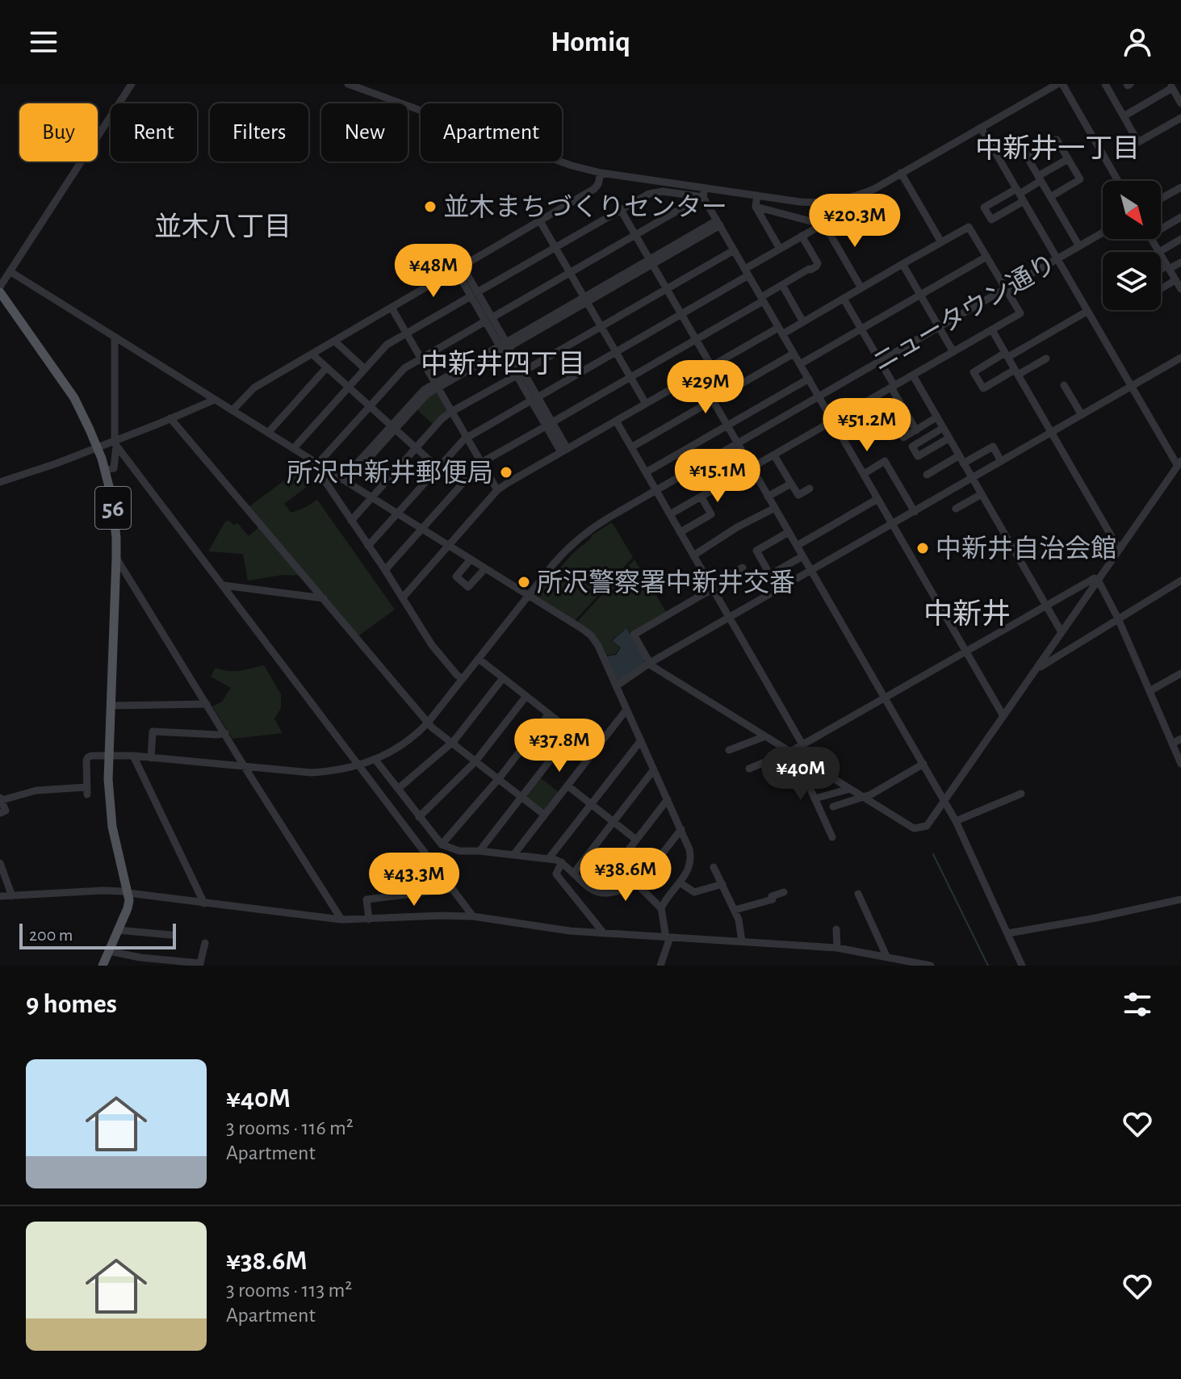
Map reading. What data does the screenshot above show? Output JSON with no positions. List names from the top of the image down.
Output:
{
  "streets": {
    "main road": ["56"],
    "street": ["ニュータウン通り"]
  },
  "crossings": [
    ["ニュータウン通り", "56"]
  ],
  "districts": [
    "中新井一丁目",
    "並木八丁目",
    "中新井四丁目",
    "中新井"
  ],
  "places": [
    "並木まちづくりセンター",
    "所沢中新井郵便局",
    "中新井自治会館",
    "所沢警察署中新井交番"
  ],
  "scale_bar": "200 m",
  "north": "bottom right",
  "page": {
    "header": "Homiq",
    "chip": [
      "Buy",
      "Rent",
      "Filters",
      "New",
      "Apartment"
    ],
    "price": [
      "¥20.3M",
      "¥48M",
      "¥29M",
      "¥51.2M",
      "¥15.1M",
      "¥37.8M",
      "¥40M",
      "¥38.6M",
      "¥43.3M"
    ],
    "scale": "200 m",
    "heading": "9 homes",
    "list": [
      {
        "name": "¥40M",
        "note": "3 rooms · 116 m² · Apartment"
      },
      {
        "name": "¥38.6M",
        "note": "3 rooms · 113 m² · Apartment"
      }
    ]
  }
}
